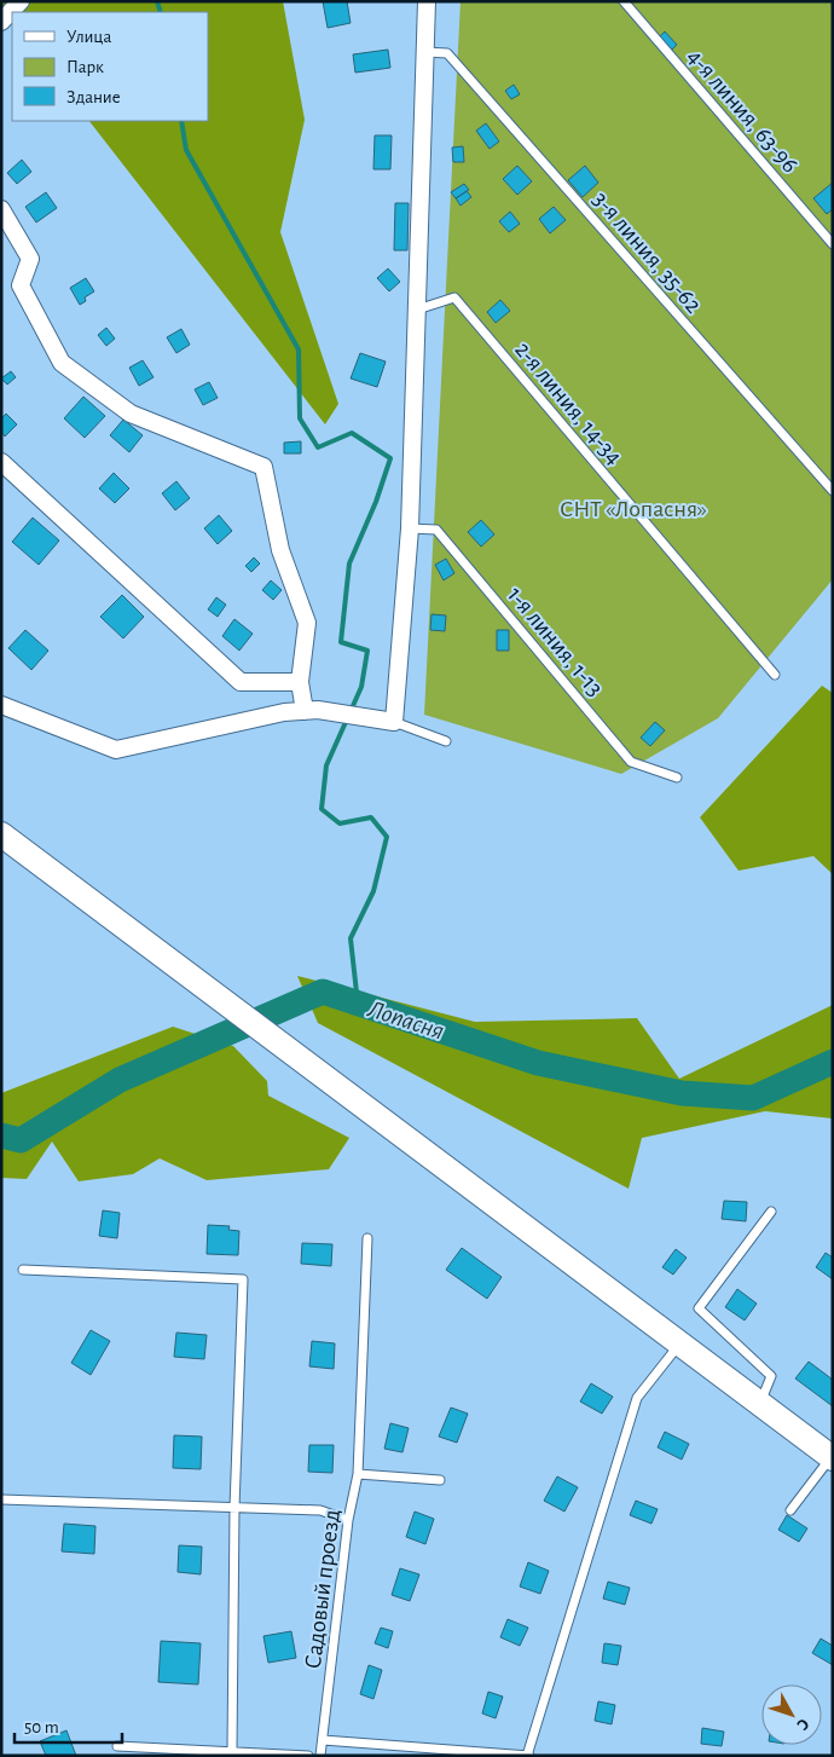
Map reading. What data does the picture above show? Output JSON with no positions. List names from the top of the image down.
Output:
{
  "streets": {
    "lane": [
      "4-я линия, 63-96",
      "3-я линия, 35-62",
      "2-я линия, 14-34",
      "1-я линия, 1-13",
      "Садовый проезд"
    ]
  },
  "water": ["Лопасня"],
  "parks": ["СНТ «Лопасня»"],
  "legend": ["Улица", "Парк", "Здание"],
  "scale_bar": "50 m",
  "north": "bottom right"
}
